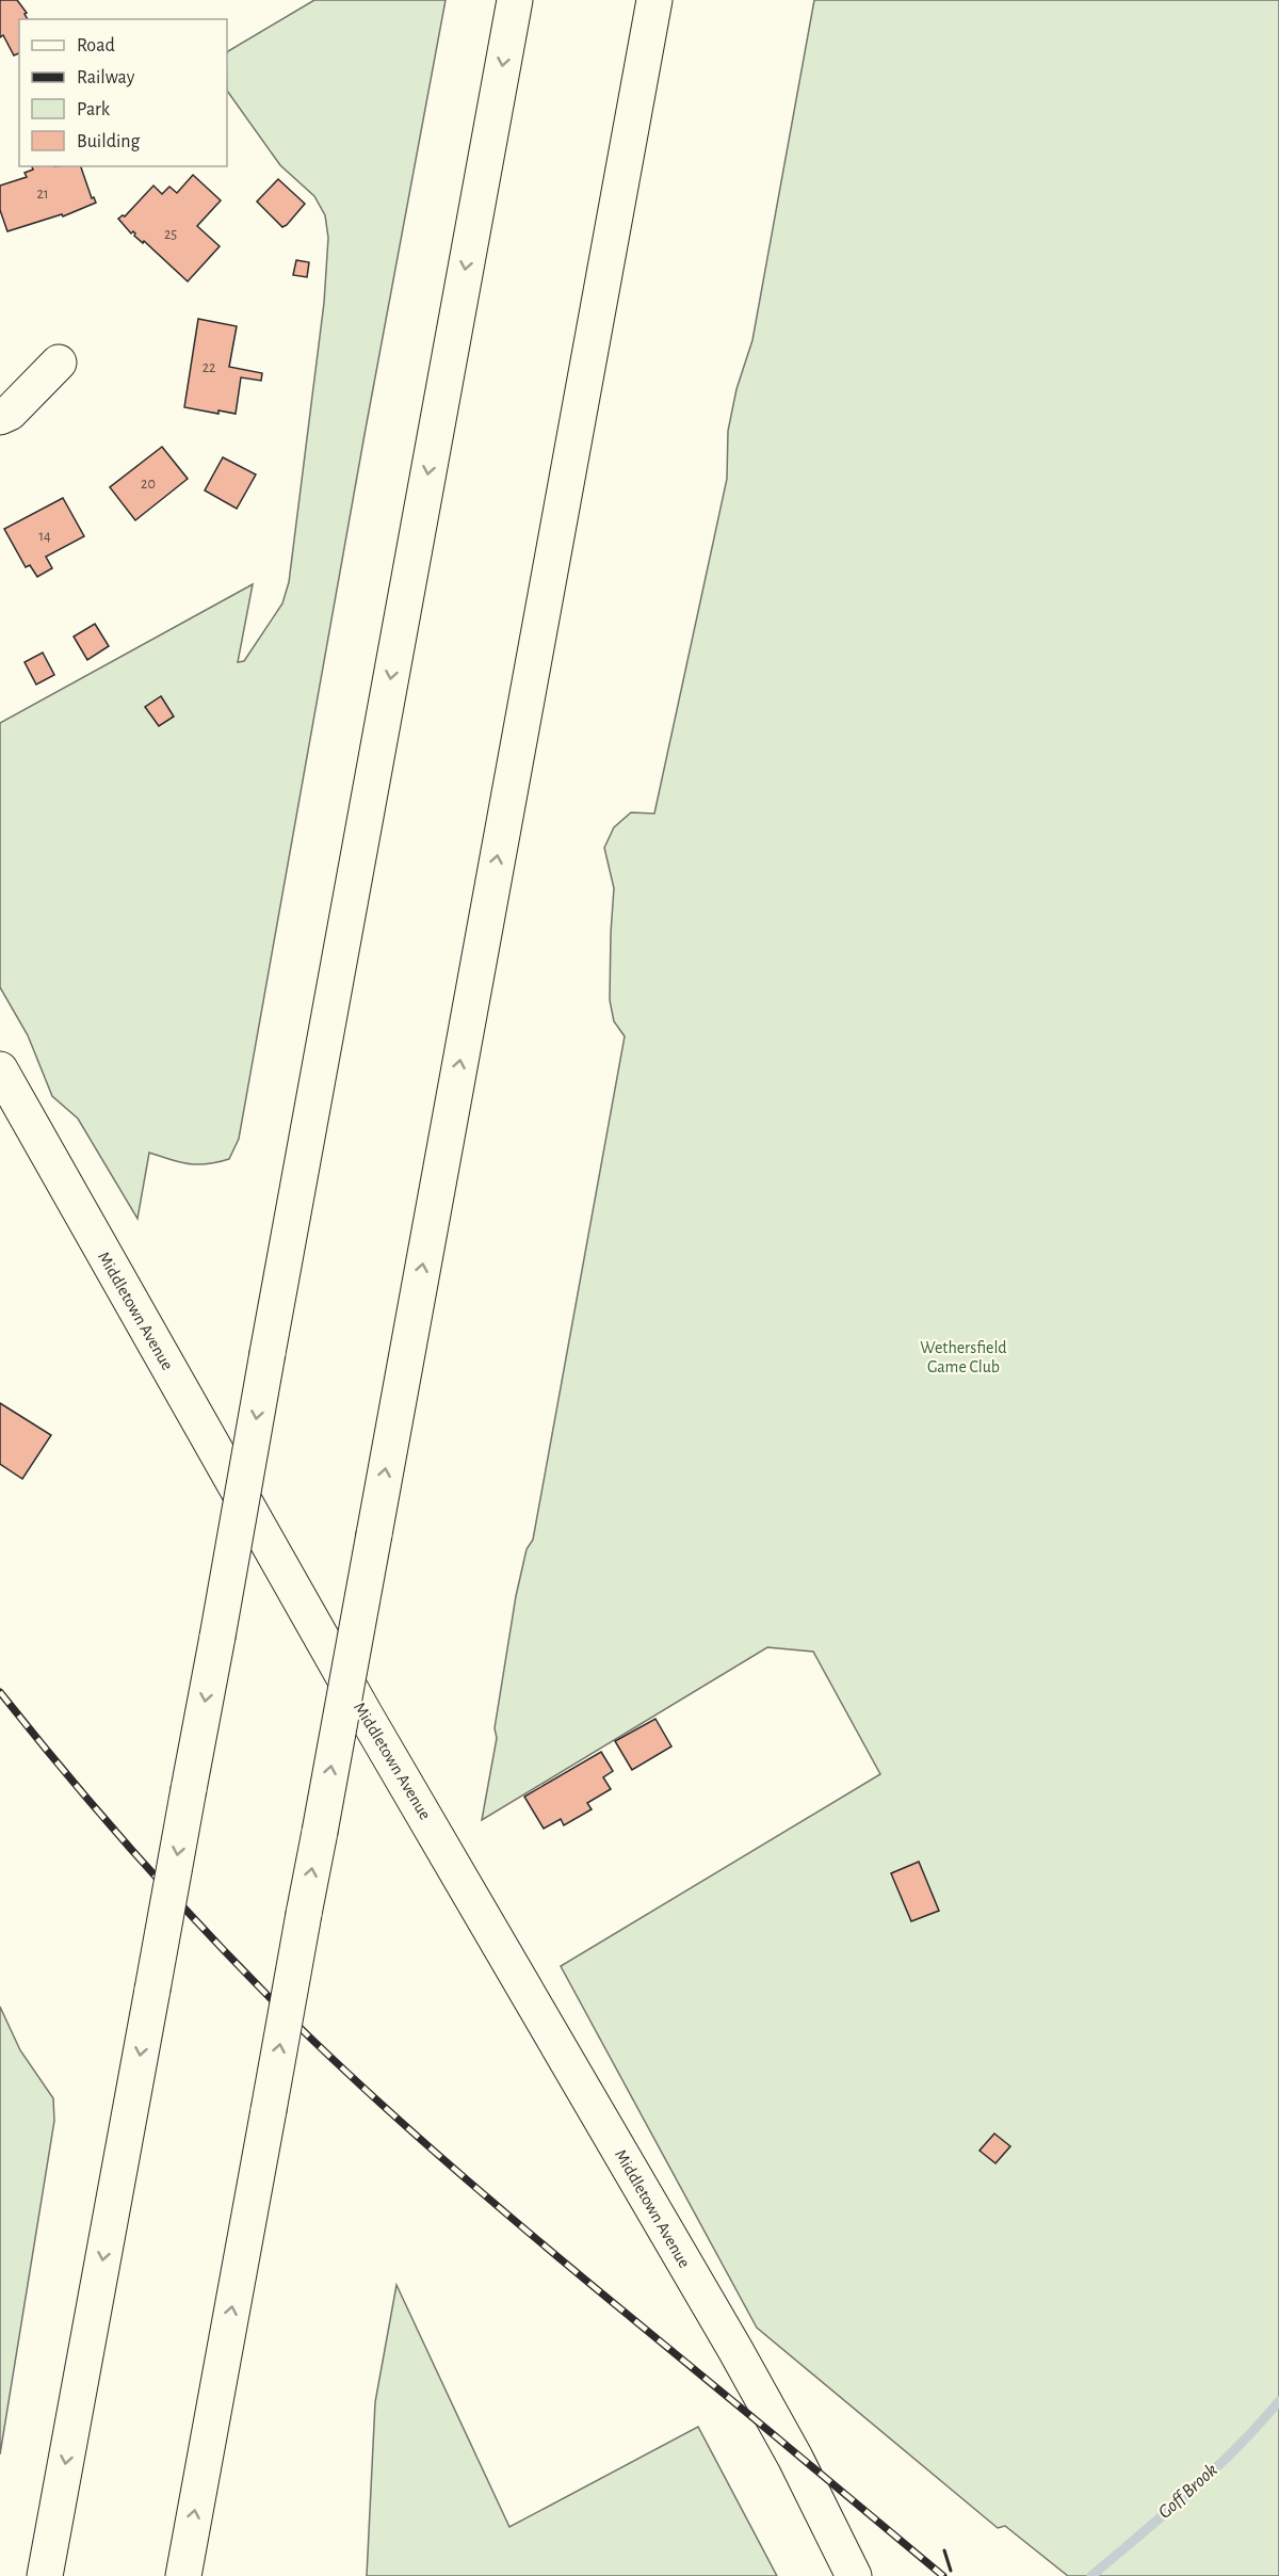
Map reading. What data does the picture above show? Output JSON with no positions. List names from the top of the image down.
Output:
{
  "streets": {
    "main road": ["Middletown Avenue"]
  },
  "water": ["Goff Brook"],
  "parks": ["Wethersfield Game Club"],
  "house_numbers": [
    "21",
    "25",
    "22",
    "20",
    "14"
  ],
  "legend": [
    "Road",
    "Railway",
    "Park",
    "Building"
  ]
}
